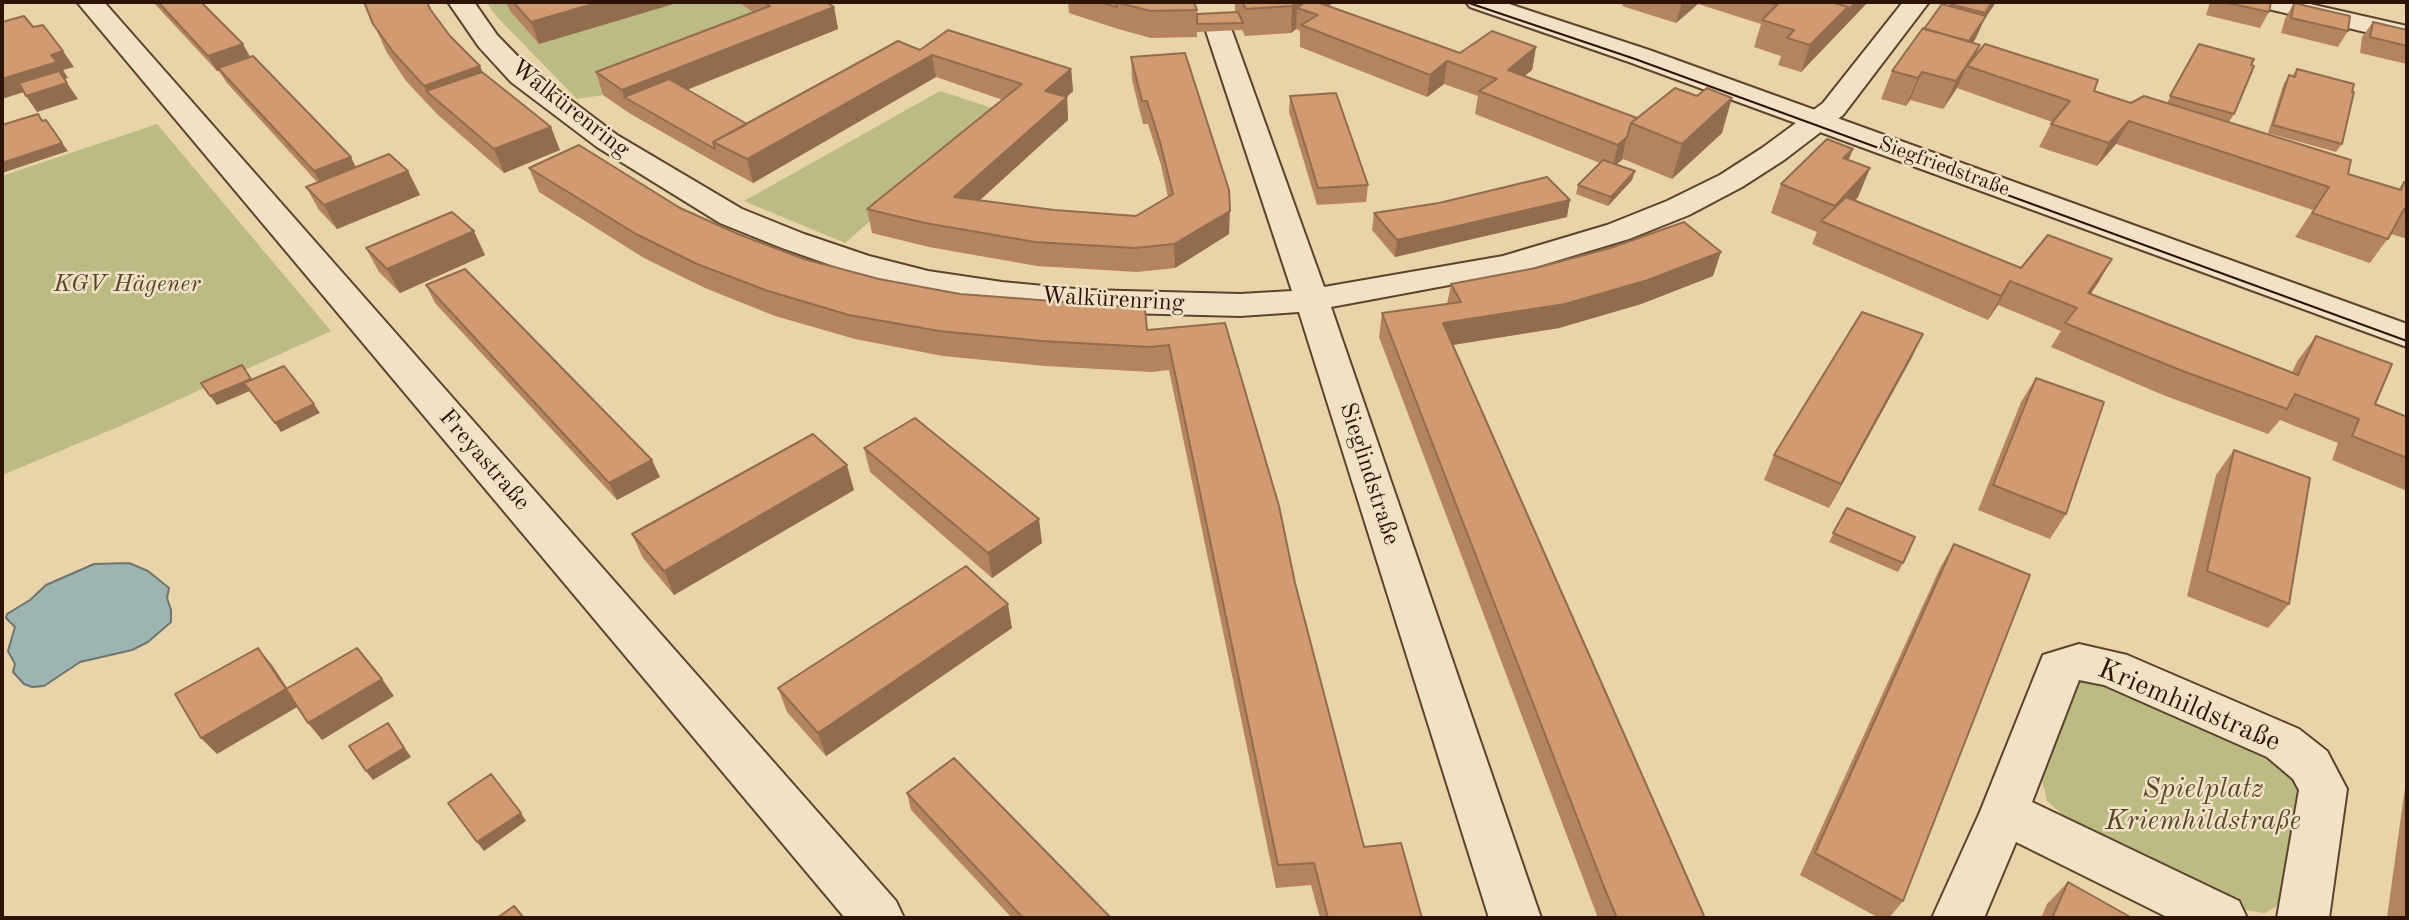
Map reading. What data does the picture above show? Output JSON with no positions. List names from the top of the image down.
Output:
{
  "streets": {
    "street": [
      "Walkürenring",
      "Siegfriedstraße",
      "Freyastraße",
      "Sieglindstraße",
      "Kriemhildstraße"
    ]
  },
  "crossings": [
    ["Walkürenring", "Siegfriedstraße"],
    ["Walkürenring", "Sieglindstraße"]
  ],
  "parks": ["KGV Hägener", "Spielplatz Kriemhildstraße"]
}
